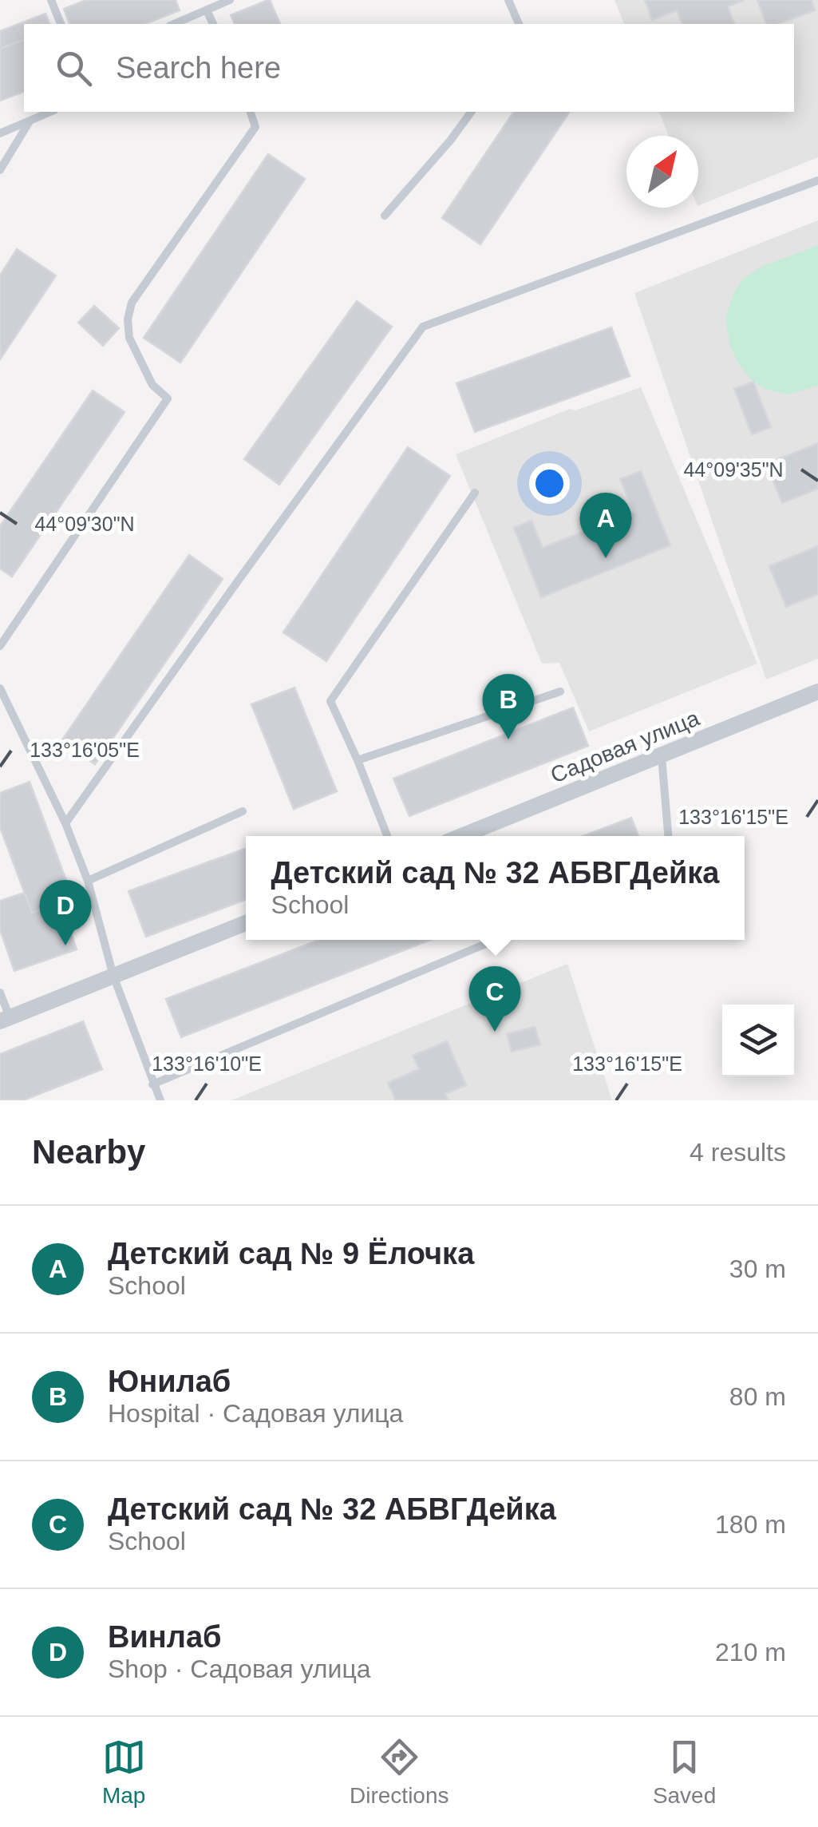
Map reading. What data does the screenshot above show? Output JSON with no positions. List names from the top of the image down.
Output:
{
  "streets": {
    "street": ["Садовая улица"]
  },
  "north": "top right",
  "page": {
    "search": "Search here",
    "pins": [
      "A",
      "B",
      "D",
      "C"
    ],
    "popup": ["Детский сад № 32 АБВГДейка", "School"],
    "heading": ["Nearby", "4 results"],
    "list": [
      {
        "mark": "A",
        "name": "Детский сад № 9 Ёлочка",
        "note": "School",
        "value": "30 m"
      },
      {
        "mark": "B",
        "name": "Юнилаб",
        "note": "Hospital · Садовая улица",
        "value": "80 m"
      },
      {
        "mark": "C",
        "name": "Детский сад № 32 АБВГДейка",
        "note": "School",
        "value": "180 m"
      },
      {
        "mark": "D",
        "name": "Винлаб",
        "note": "Shop · Садовая улица",
        "value": "210 m"
      }
    ],
    "nav": ["Map", "Directions", "Saved"]
  },
  "coordinates": [
    "44°09'35\"N",
    "44°09'30\"N",
    "133°16'05\"E",
    "133°16'15\"E",
    "133°16'10\"E"
  ]
}
